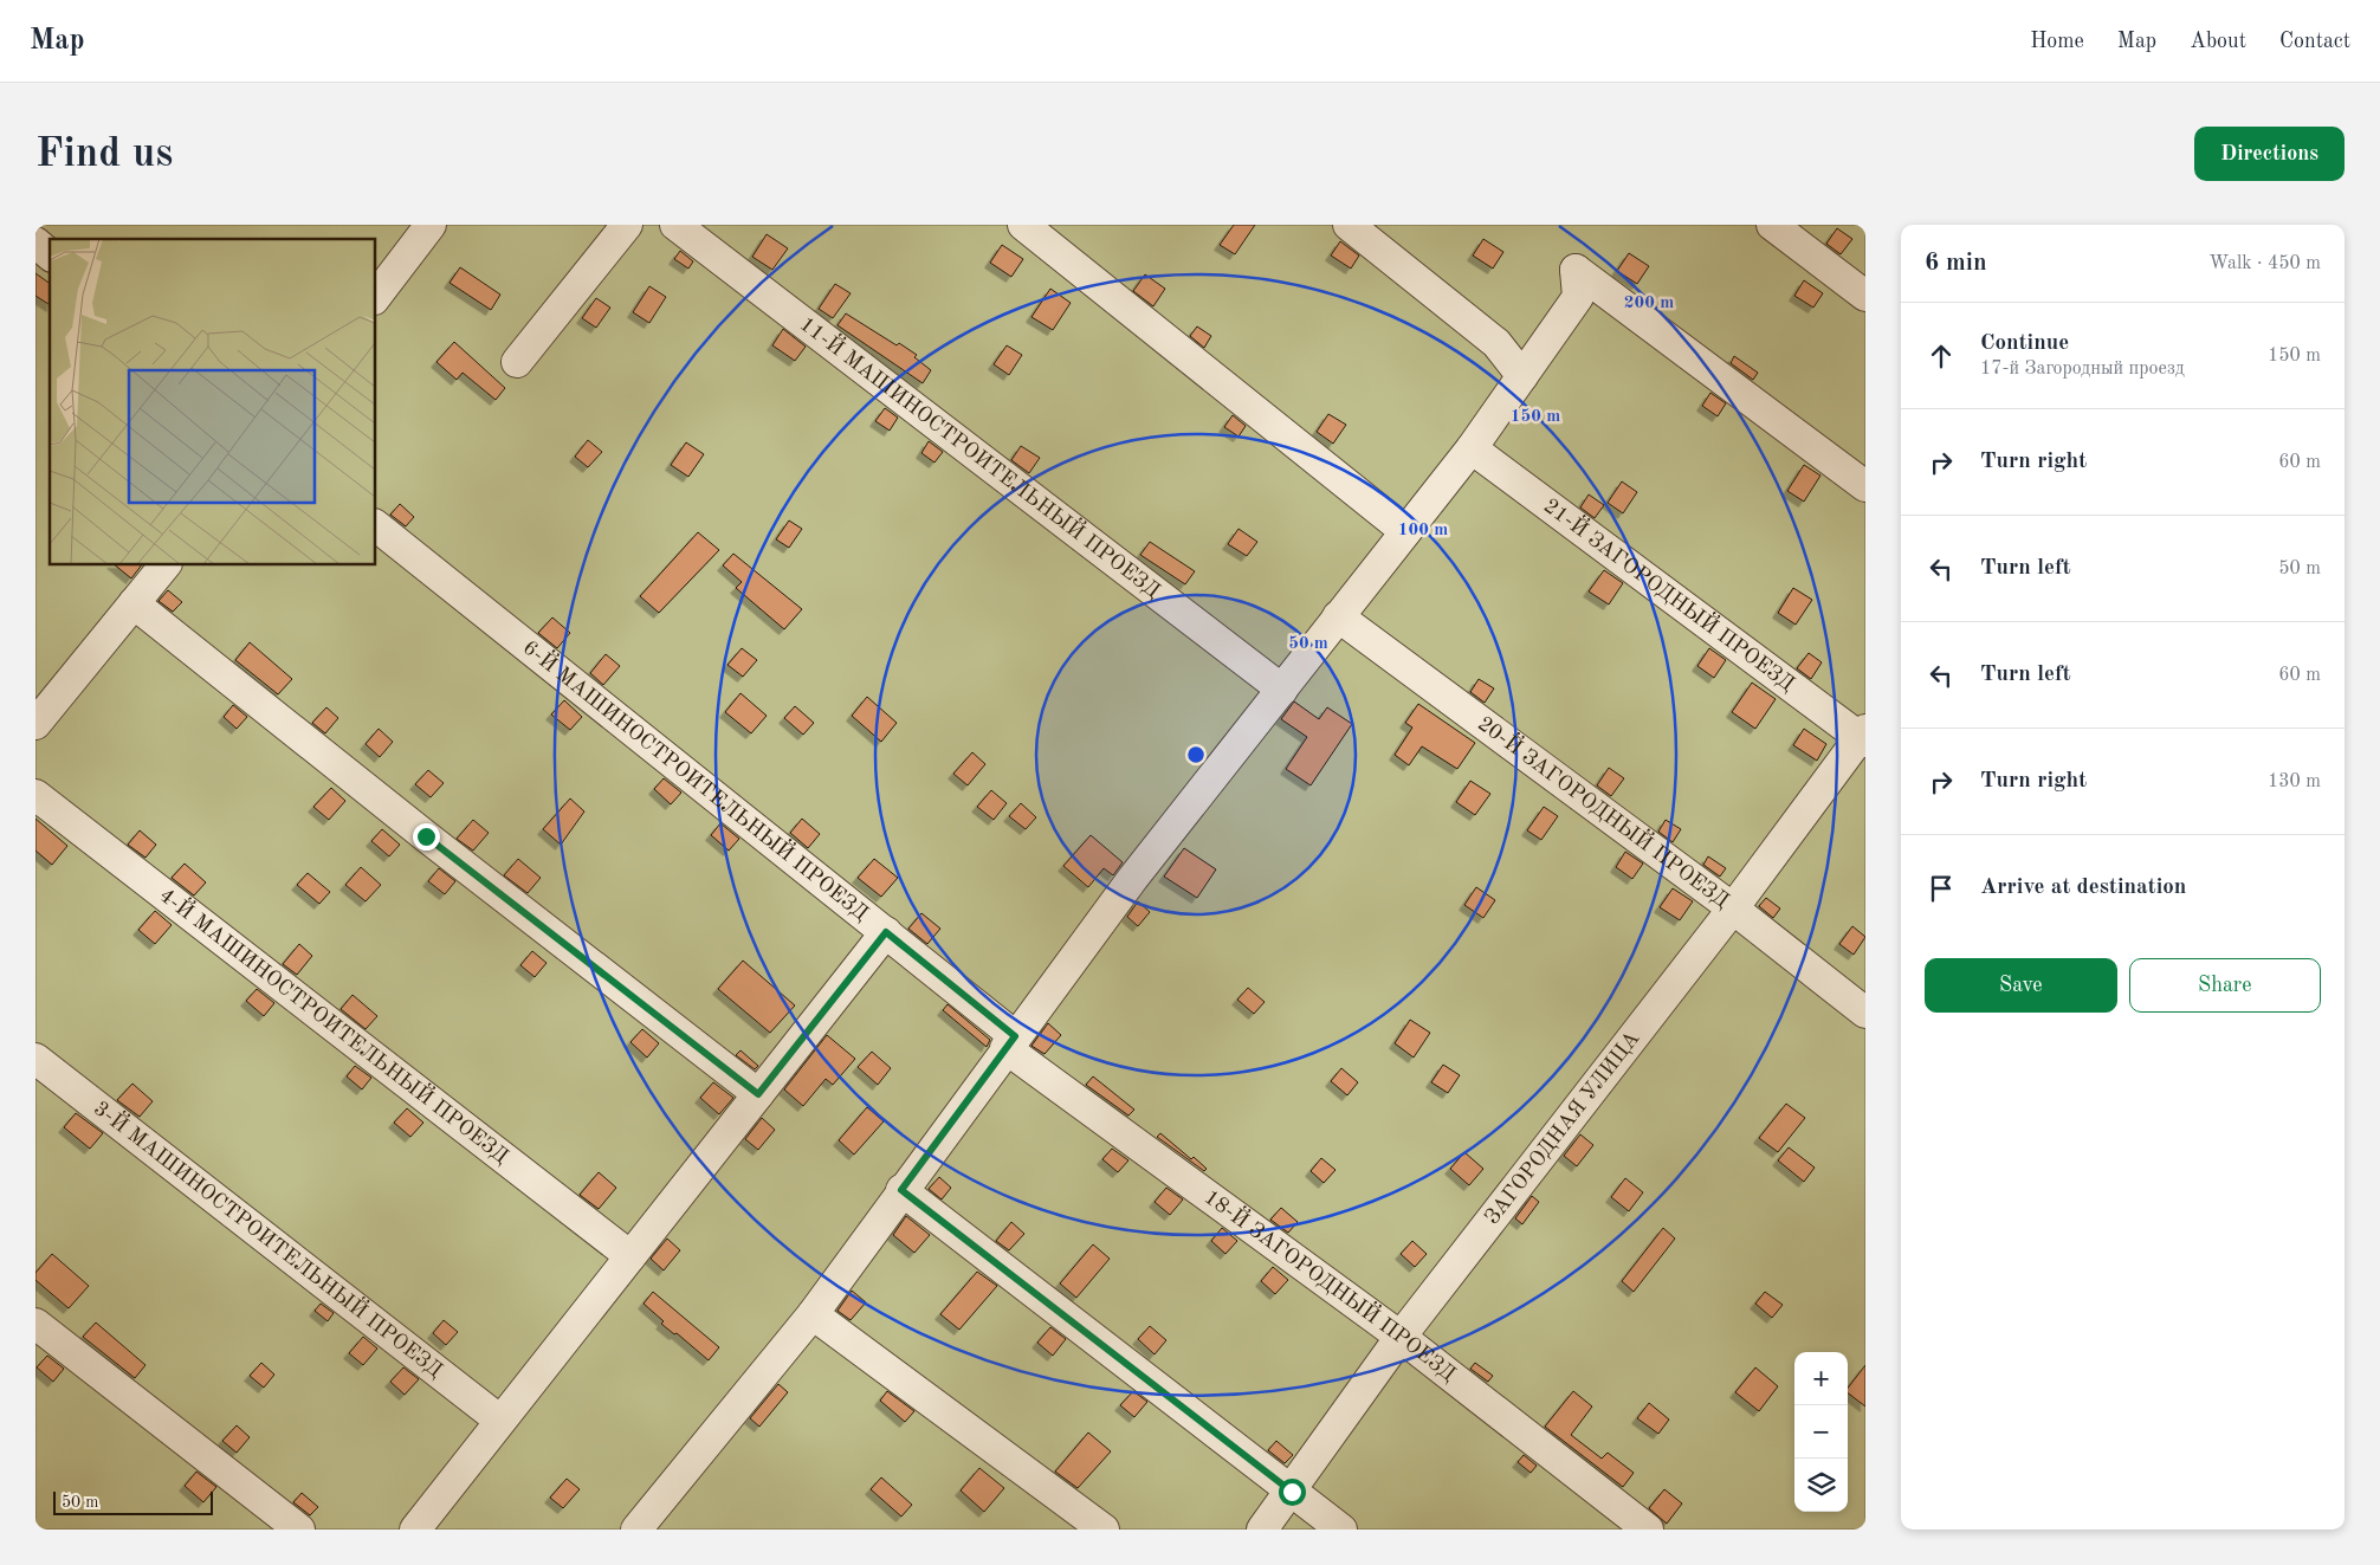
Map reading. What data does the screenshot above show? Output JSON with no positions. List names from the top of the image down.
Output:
{
  "streets": {
    "street": [
      "11-Й МАШИНОСТРОИТЕЛЬНЫЙ ПРОЕЗД",
      "21-Й ЗАГОРОДНЫЙ ПРОЕЗД",
      "6-Й МАШИНОСТРОИТЕЛЬНЫЙ ПРОЕЗД",
      "20-Й ЗАГОРОДНЫЙ ПРОЕЗД",
      "4-Й МАШИНОСТРОИТЕЛЬНЫЙ ПРОЕЗД",
      "ЗАГОРОДНАЯ УЛИЦА",
      "3-Й МАШИНОСТРОИТЕЛЬНЫЙ ПРОЕЗД",
      "18-Й ЗАГОРОДНЫЙ ПРОЕЗД"
    ]
  },
  "crossings": [
    ["21-Й ЗАГОРОДНЫЙ ПРОЕЗД", "ЗАГОРОДНАЯ УЛИЦА"],
    ["6-Й МАШИНОСТРОИТЕЛЬНЫЙ ПРОЕЗД", "18-Й ЗАГОРОДНЫЙ ПРОЕЗД"],
    ["20-Й ЗАГОРОДНЫЙ ПРОЕЗД", "ЗАГОРОДНАЯ УЛИЦА"],
    ["ЗАГОРОДНАЯ УЛИЦА", "18-Й ЗАГОРОДНЫЙ ПРОЕЗД"]
  ],
  "scale_bar": "50 m",
  "page": {
    "header": "Map",
    "nav": [
      "Home",
      "Map",
      "About",
      "Contact"
    ],
    "buttons": [
      "Directions",
      ["Save", "Share"]
    ],
    "title": "Find us",
    "heading": ["6 min", "Walk · 450 m"],
    "list": [
      ["Continue", "17-й Загородный проезд", "150 m"],
      ["Turn right", "60 m"],
      ["Turn left", "50 m"],
      ["Turn left", "60 m"],
      ["Turn right", "130 m"],
      "Arrive at destination"
    ],
    "map_buttons": ["+", "−"],
    "scale": "50 m"
  },
  "rings": [
    "200 m",
    "150 m",
    "100 m",
    "50 m"
  ]
}
